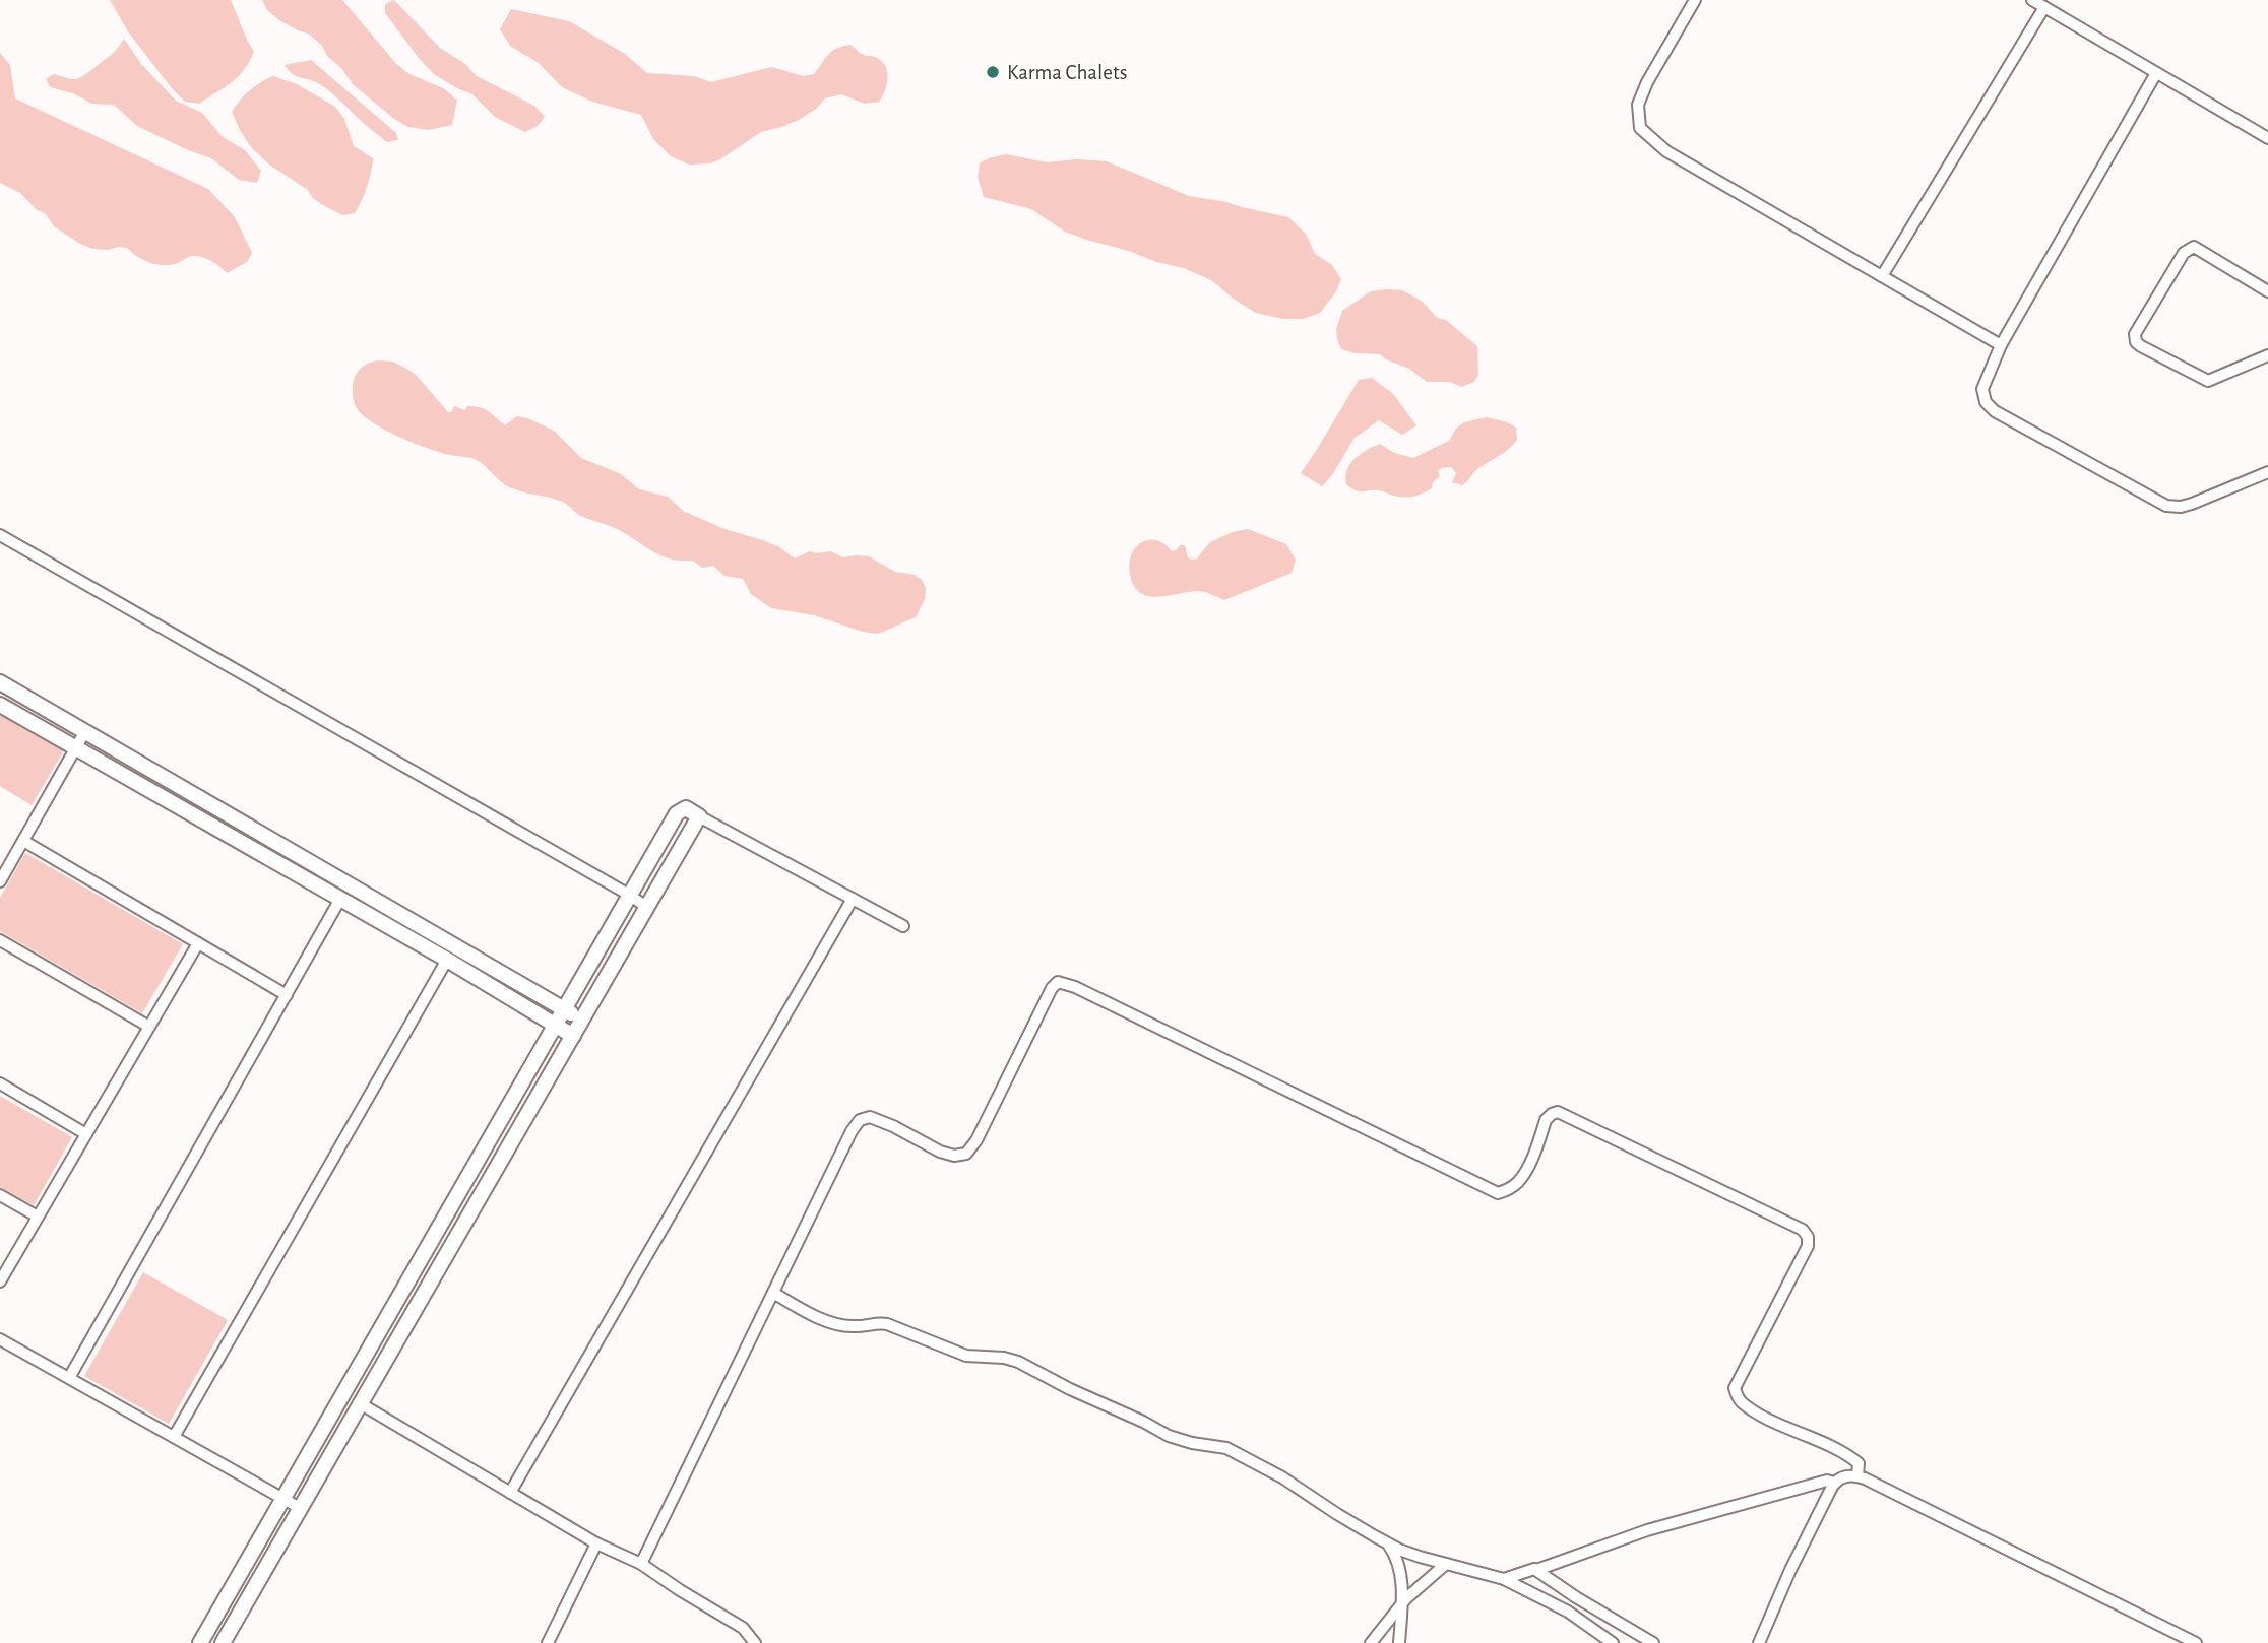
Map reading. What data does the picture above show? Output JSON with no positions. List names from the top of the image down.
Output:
{
  "places": ["Karma Chalets"]
}
